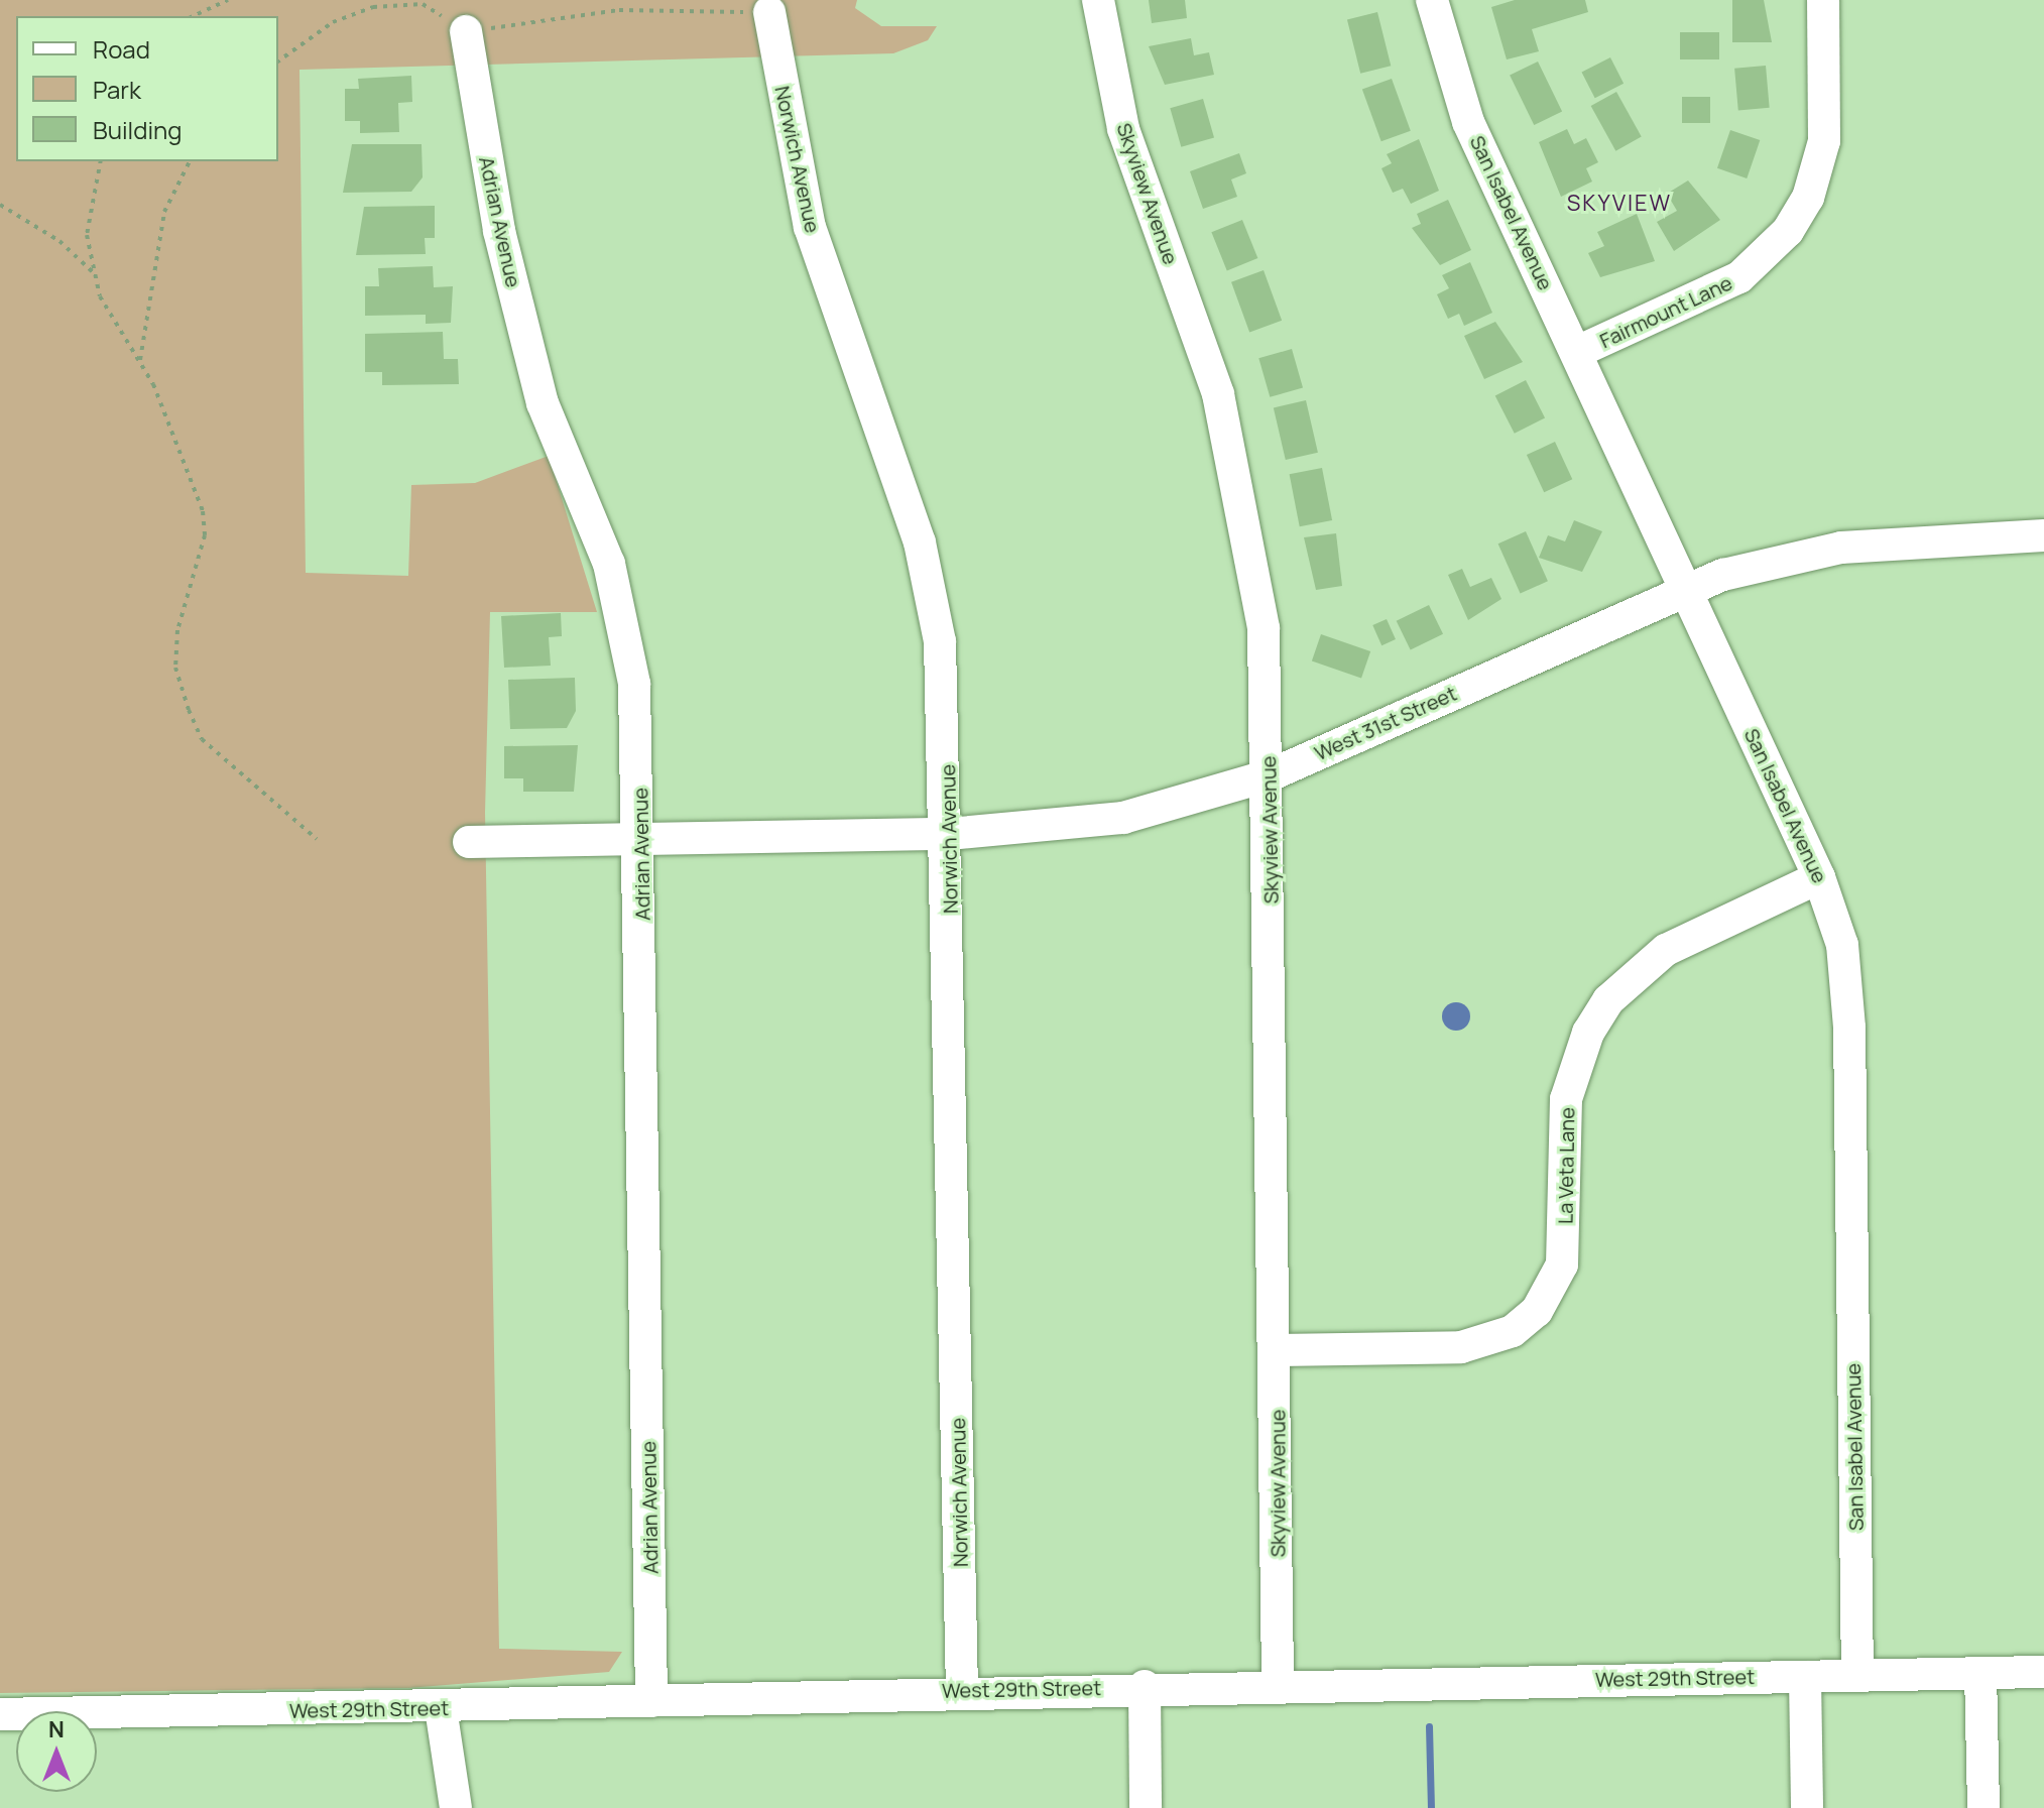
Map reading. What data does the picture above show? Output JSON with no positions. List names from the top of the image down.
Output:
{
  "streets": {
    "street": [
      "Norwich Avenue",
      "Skyview Avenue",
      "San Isabel Avenue",
      "Adrian Avenue",
      "Fairmount Lane",
      "West 31st Street",
      "La Veta Lane",
      "West 29th Street"
    ]
  },
  "crossings": [
    ["Norwich Avenue", "West 31st Street"],
    ["Norwich Avenue", "West 29th Street"],
    ["Skyview Avenue", "West 31st Street"],
    ["Skyview Avenue", "La Veta Lane"],
    ["Skyview Avenue", "West 29th Street"],
    ["San Isabel Avenue", "Fairmount Lane"],
    ["San Isabel Avenue", "West 31st Street"],
    ["San Isabel Avenue", "La Veta Lane"],
    ["San Isabel Avenue", "West 29th Street"],
    ["Adrian Avenue", "West 31st Street"],
    ["Adrian Avenue", "West 29th Street"]
  ],
  "districts": ["SKYVIEW"],
  "legend": ["Road", "Park", "Building"],
  "north": "top"
}
